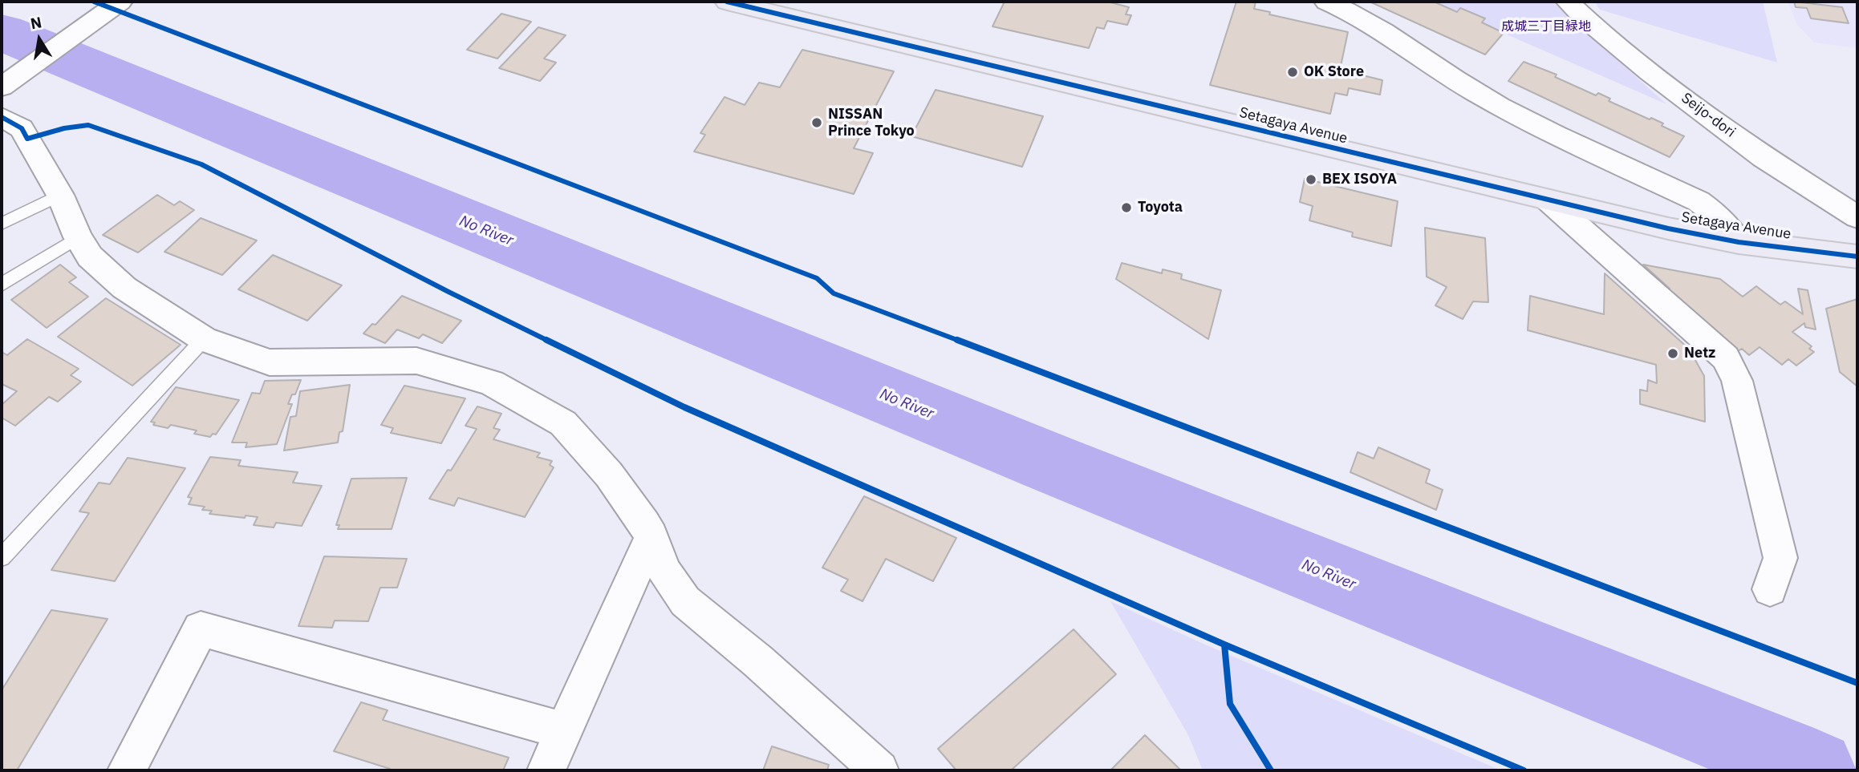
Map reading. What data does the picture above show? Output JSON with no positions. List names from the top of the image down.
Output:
{
  "streets": {
    "main road": ["Setagaya Avenue"],
    "street": ["Seijo-dori"]
  },
  "water": ["No River"],
  "parks": ["成城三丁目緑地"],
  "places": [
    "OK Store",
    "NISSAN Prince Tokyo",
    "BEX ISOYA",
    "Toyota",
    "Netz"
  ],
  "north": "top"
}
